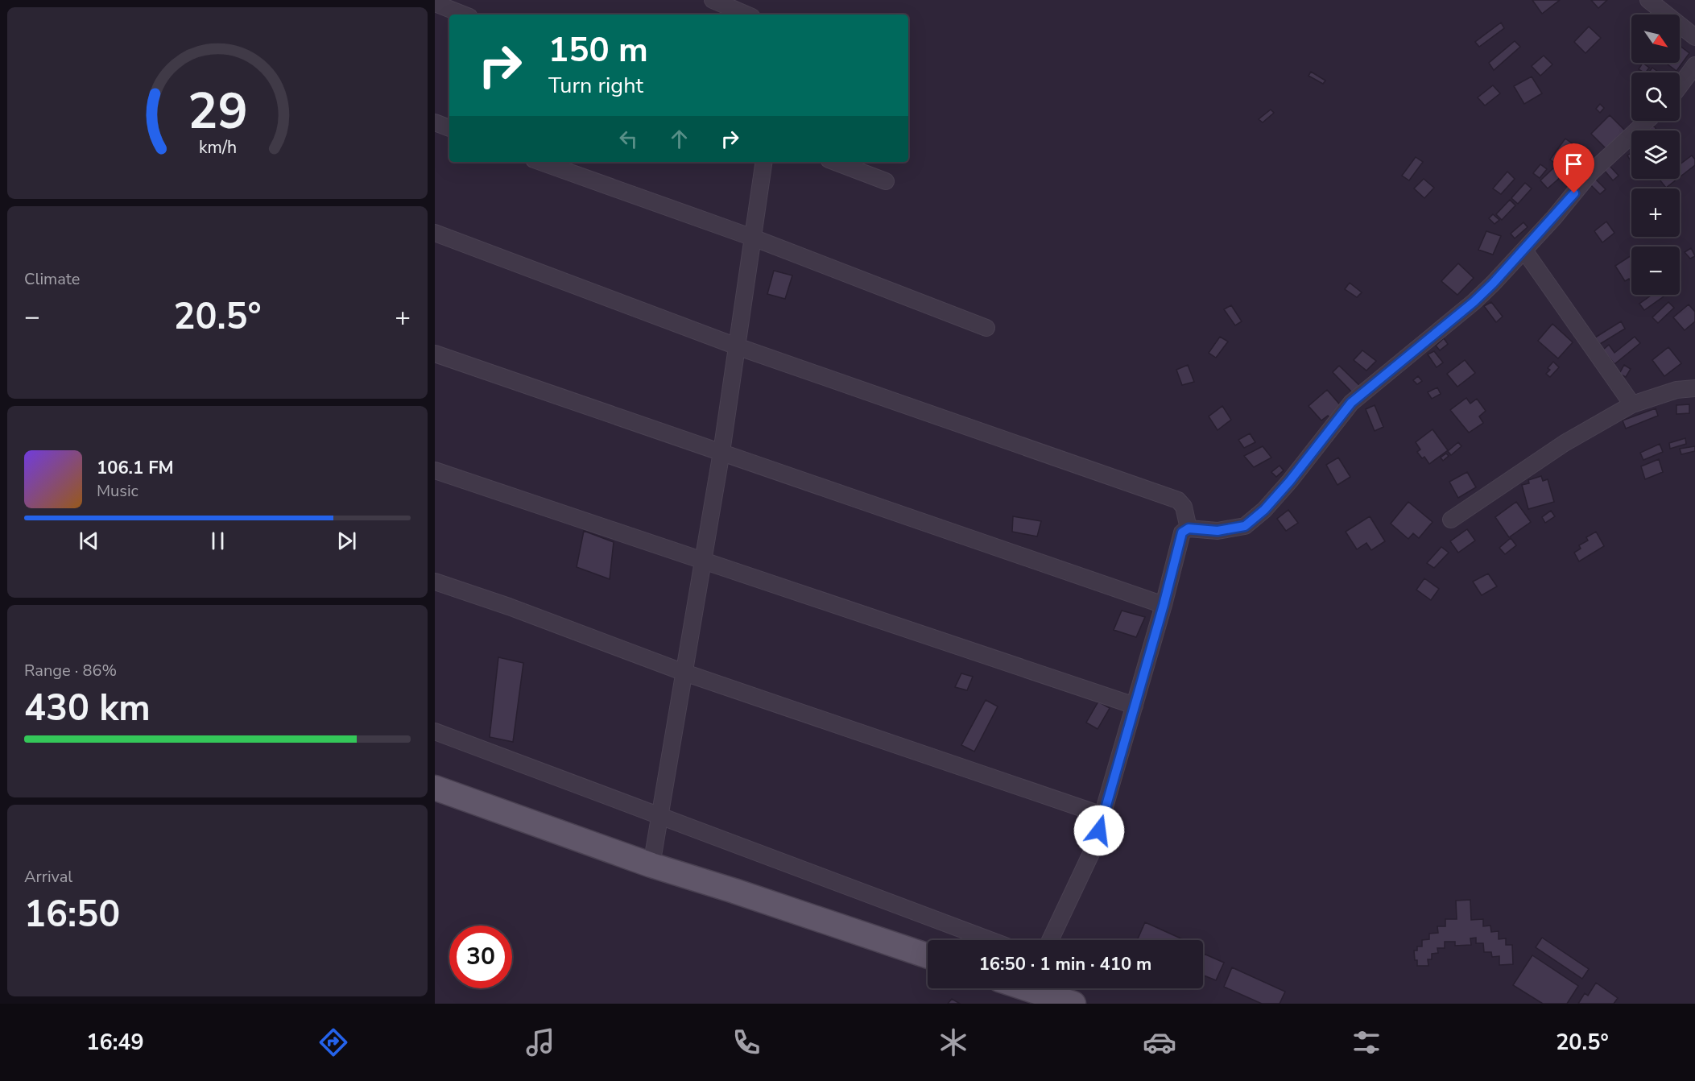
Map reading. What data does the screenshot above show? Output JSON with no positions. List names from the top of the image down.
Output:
{
  "north": "bottom right",
  "page": {
    "map_buttons": ["+", "−"],
    "turn": ["150 m", "Turn right"],
    "tile": [
      "Climate",
      ["Range · 86%", "430 km"],
      ["Arrival", "16:50"]
    ],
    "heat": ["−", "20.5°", "+"],
    "song": ["106.1 FM", "Music"],
    "limit": "30",
    "trip": "16:50 · 1 min · 410 m",
    "tabs": ["16:49", "20.5°"],
    "gauge": ["29", "km/h"]
  }
}
